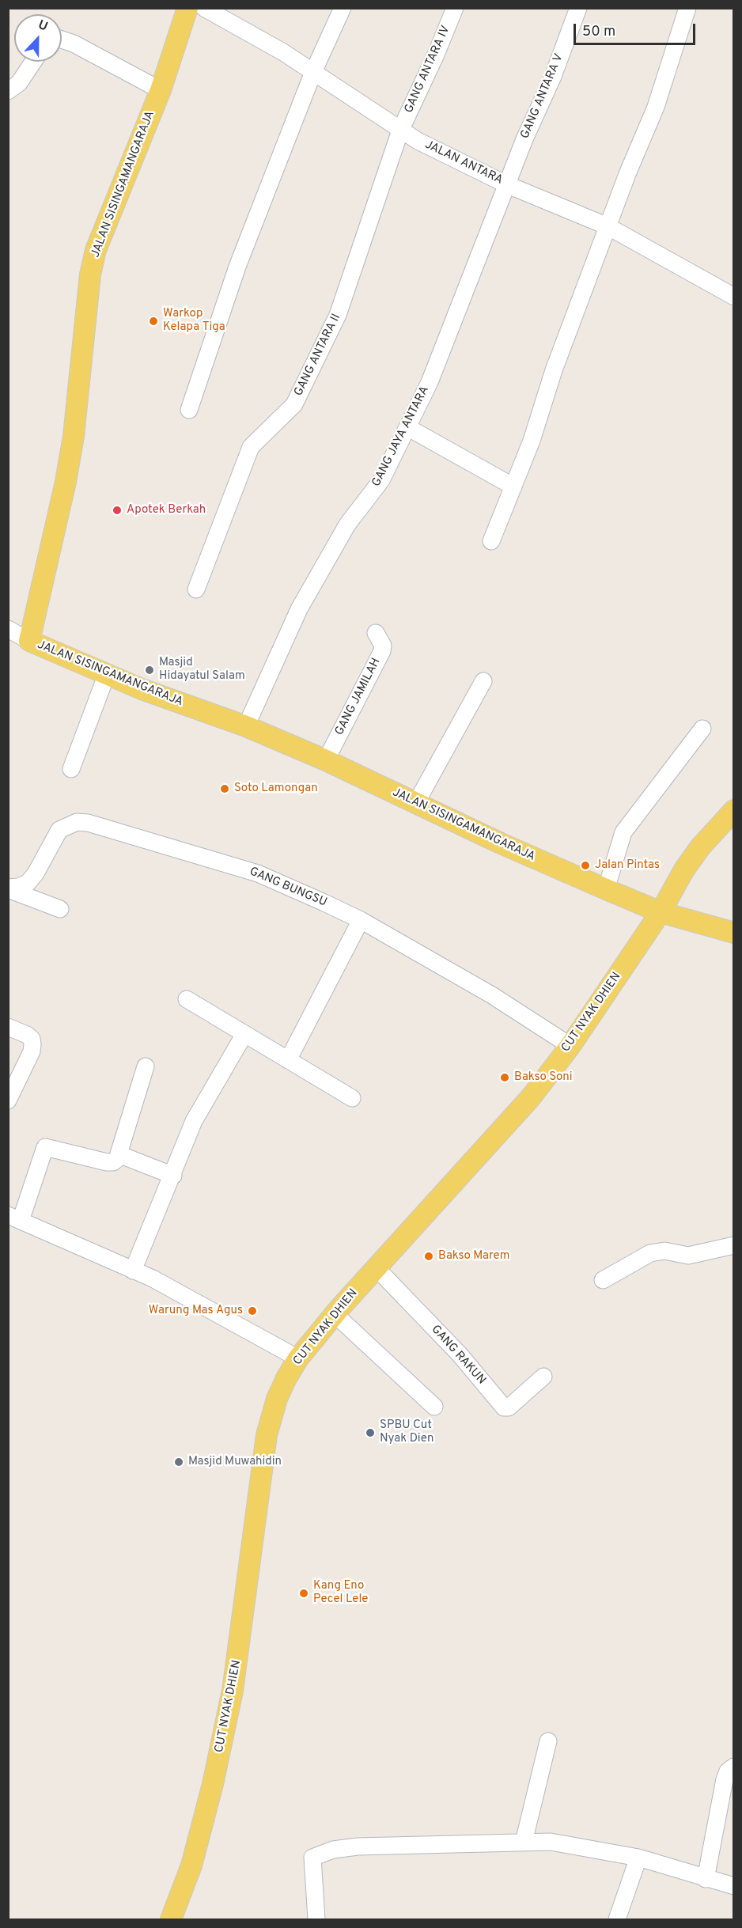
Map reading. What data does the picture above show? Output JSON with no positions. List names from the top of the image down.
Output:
{
  "streets": {
    "main road": ["JALAN SISINGAMANGARAJA", "CUT NYAK DHIEN"],
    "street": [
      "GANG ANTARA IV",
      "GANG ANTARA V",
      "JALAN ANTARA",
      "GANG ANTARA II",
      "GANG JAYA ANTARA",
      "GANG JAMILAH",
      "GANG BUNGSU",
      "GANG RAKUN"
    ]
  },
  "crossings": [
    ["GANG ANTARA IV", "JALAN ANTARA"],
    ["GANG ANTARA IV", "GANG ANTARA II"],
    ["GANG ANTARA V", "JALAN ANTARA"],
    ["GANG ANTARA V", "GANG JAYA ANTARA"],
    ["JALAN ANTARA", "GANG ANTARA II"],
    ["JALAN ANTARA", "GANG JAYA ANTARA"],
    ["JALAN SISINGAMANGARAJA", "GANG JAYA ANTARA"],
    ["JALAN SISINGAMANGARAJA", "GANG JAMILAH"],
    ["JALAN SISINGAMANGARAJA", "CUT NYAK DHIEN"],
    ["GANG BUNGSU", "CUT NYAK DHIEN"],
    ["CUT NYAK DHIEN", "GANG RAKUN"]
  ],
  "places": [
    "Warkop Kelapa Tiga",
    "Apotek Berkah",
    "Masjid Hidayatul Salam",
    "Soto Lamongan",
    "Jalan Pintas",
    "Bakso Soni",
    "Bakso Marem",
    "Warung Mas Agus",
    "SPBU Cut Nyak Dien",
    "Masjid Muwahidin",
    "Kang Eno Pecel Lele"
  ],
  "scale_bar": "50 m",
  "north": "top"
}
